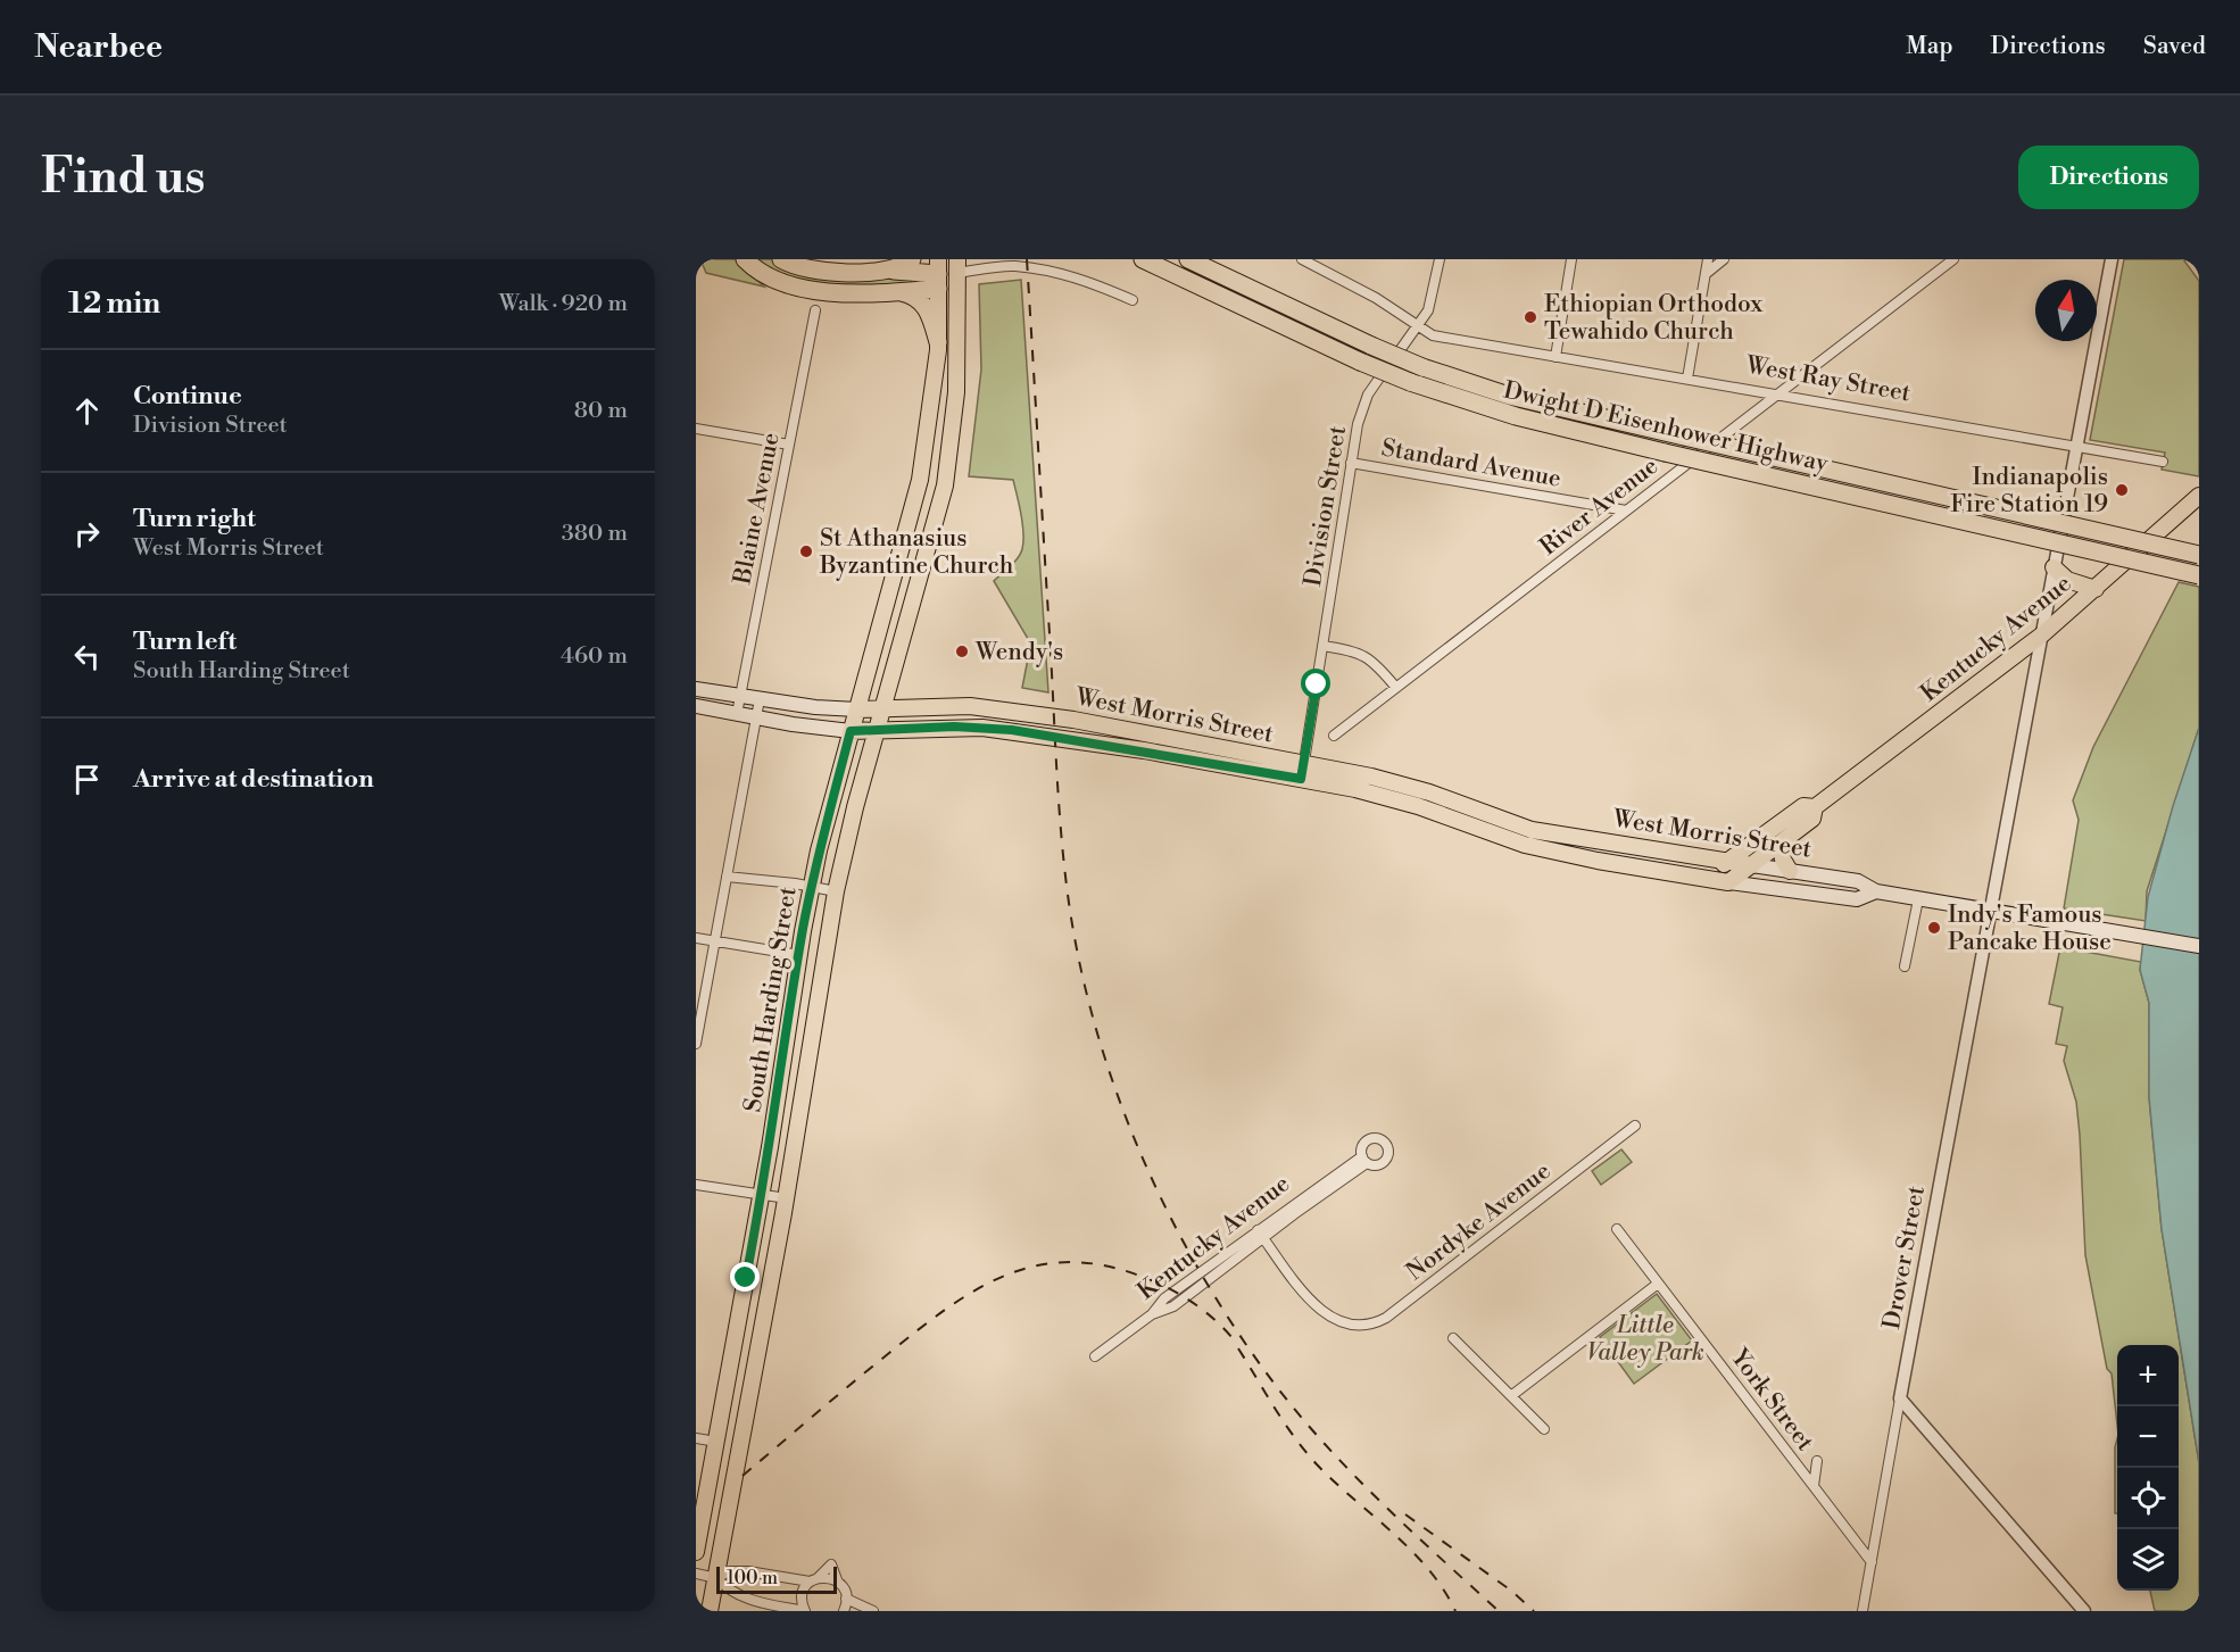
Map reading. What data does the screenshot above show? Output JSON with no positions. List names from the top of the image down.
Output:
{
  "streets": {
    "highway": ["Dwight D Eisenhower Highway"],
    "main road": ["Kentucky Avenue", "West Morris Street", "South Harding Street"],
    "street": [
      "West Ray Street",
      "Standard Avenue",
      "Division Street",
      "River Avenue",
      "Blaine Avenue",
      "Nordyke Avenue",
      "Drover Street",
      "York Street"
    ]
  },
  "crossings": [
    ["West Ray Street", "Division Street"],
    ["West Ray Street", "River Avenue"],
    ["West Ray Street", "Drover Street"],
    ["Standard Avenue", "Division Street"],
    ["Standard Avenue", "River Avenue"],
    ["Division Street", "West Morris Street"],
    ["Blaine Avenue", "West Morris Street"],
    ["Kentucky Avenue", "West Morris Street"],
    ["Kentucky Avenue", "Nordyke Avenue"],
    ["Kentucky Avenue", "Drover Street"],
    ["West Morris Street", "South Harding Street"],
    ["West Morris Street", "Drover Street"],
    ["Drover Street", "York Street"]
  ],
  "parks": ["Little Valley Park"],
  "places": [
    "Ethiopian Orthodox Tewahido Church",
    "Indianapolis Fire Station 19",
    "St Athanasius Byzantine Church",
    "Wendy's",
    "Indy's Famous Pancake House"
  ],
  "scale_bar": "100 m",
  "north": "top",
  "page": {
    "header": "Nearbee",
    "nav": ["Map", "Directions", "Saved"],
    "buttons": "Directions",
    "title": "Find us",
    "heading": ["12 min", "Walk · 920 m"],
    "list": [
      ["Continue", "Division Street", "80 m"],
      ["Turn right", "West Morris Street", "380 m"],
      ["Turn left", "South Harding Street", "460 m"],
      "Arrive at destination"
    ],
    "map_buttons": ["+", "−"],
    "scale": "100 m"
  }
}
